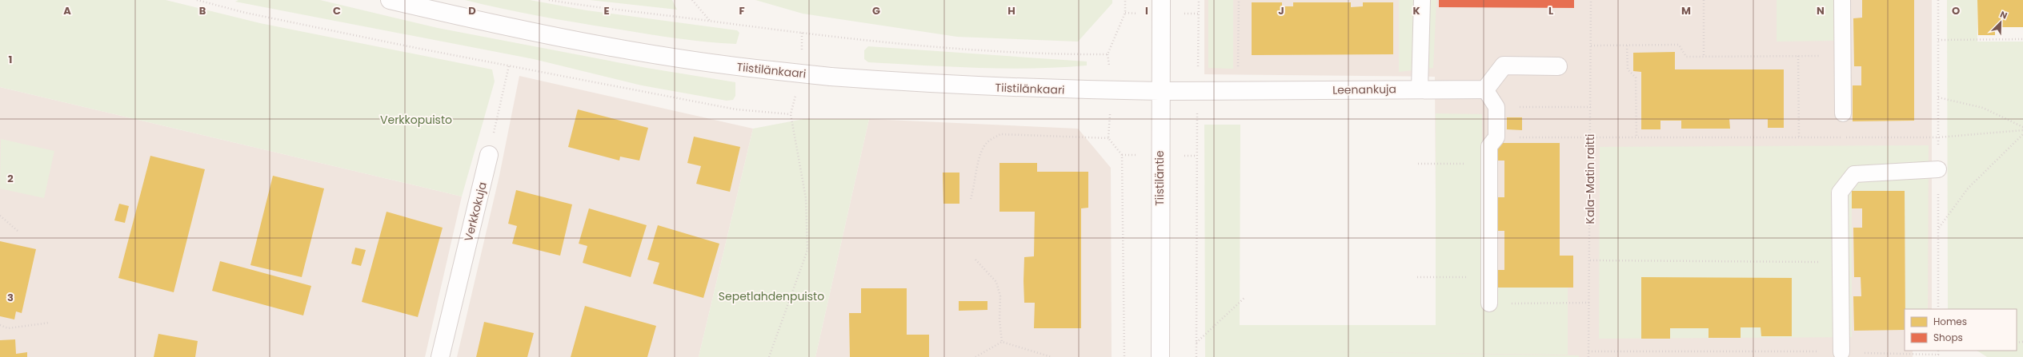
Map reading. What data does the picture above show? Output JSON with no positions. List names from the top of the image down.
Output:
{
  "streets": {
    "street": [
      "Tiistilänkaari",
      "Leenankuja",
      "Tiistiläntie",
      "Verkkokuja"
    ],
    "path": ["Kala-Matin raitti"]
  },
  "crossings": [
    ["Tiistilänkaari", "Leenankuja"],
    ["Tiistilänkaari", "Tiistiläntie"],
    ["Leenankuja", "Tiistiläntie"]
  ],
  "parks": ["Verkkopuisto", "Sepetlahdenpuisto"],
  "legend": ["Homes", "Shops"],
  "north": "top right",
  "grid": {
    "columns": [
      "A",
      "B",
      "C",
      "D",
      "E",
      "F",
      "G",
      "H",
      "I",
      "J",
      "K",
      "L",
      "M",
      "N",
      "O"
    ],
    "rows": ["1", "2", "3"]
  }
}
